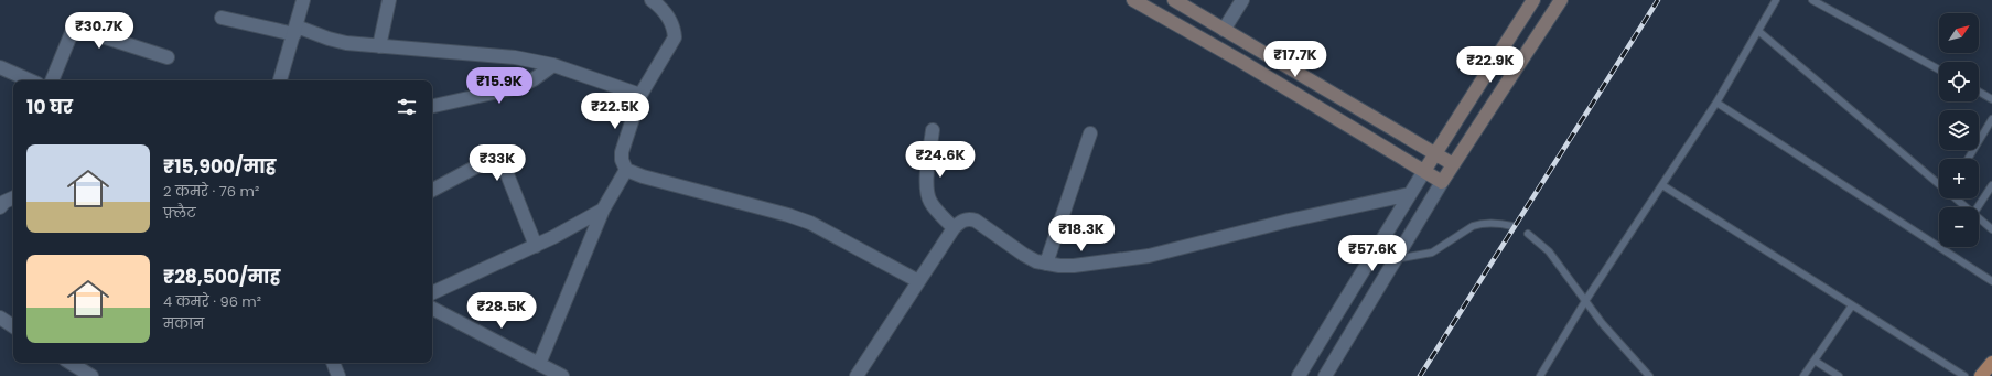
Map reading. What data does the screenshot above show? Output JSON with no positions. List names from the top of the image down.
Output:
{
  "north": "top right",
  "page": {
    "price": [
      "₹30.7K",
      "₹17.7K",
      "₹22.9K",
      "₹15.9K",
      "₹22.5K",
      "₹24.6K",
      "₹33K",
      "₹18.3K",
      "₹57.6K",
      "₹28.5K"
    ],
    "map_buttons": ["+", "−"],
    "heading": "10 घर",
    "list": [
      {
        "name": "₹15,900/माह",
        "note": "2 कमरे · 76 m² · फ़्लैट"
      },
      {
        "name": "₹28,500/माह",
        "note": "4 कमरे · 96 m² · मकान"
      }
    ]
  }
}
